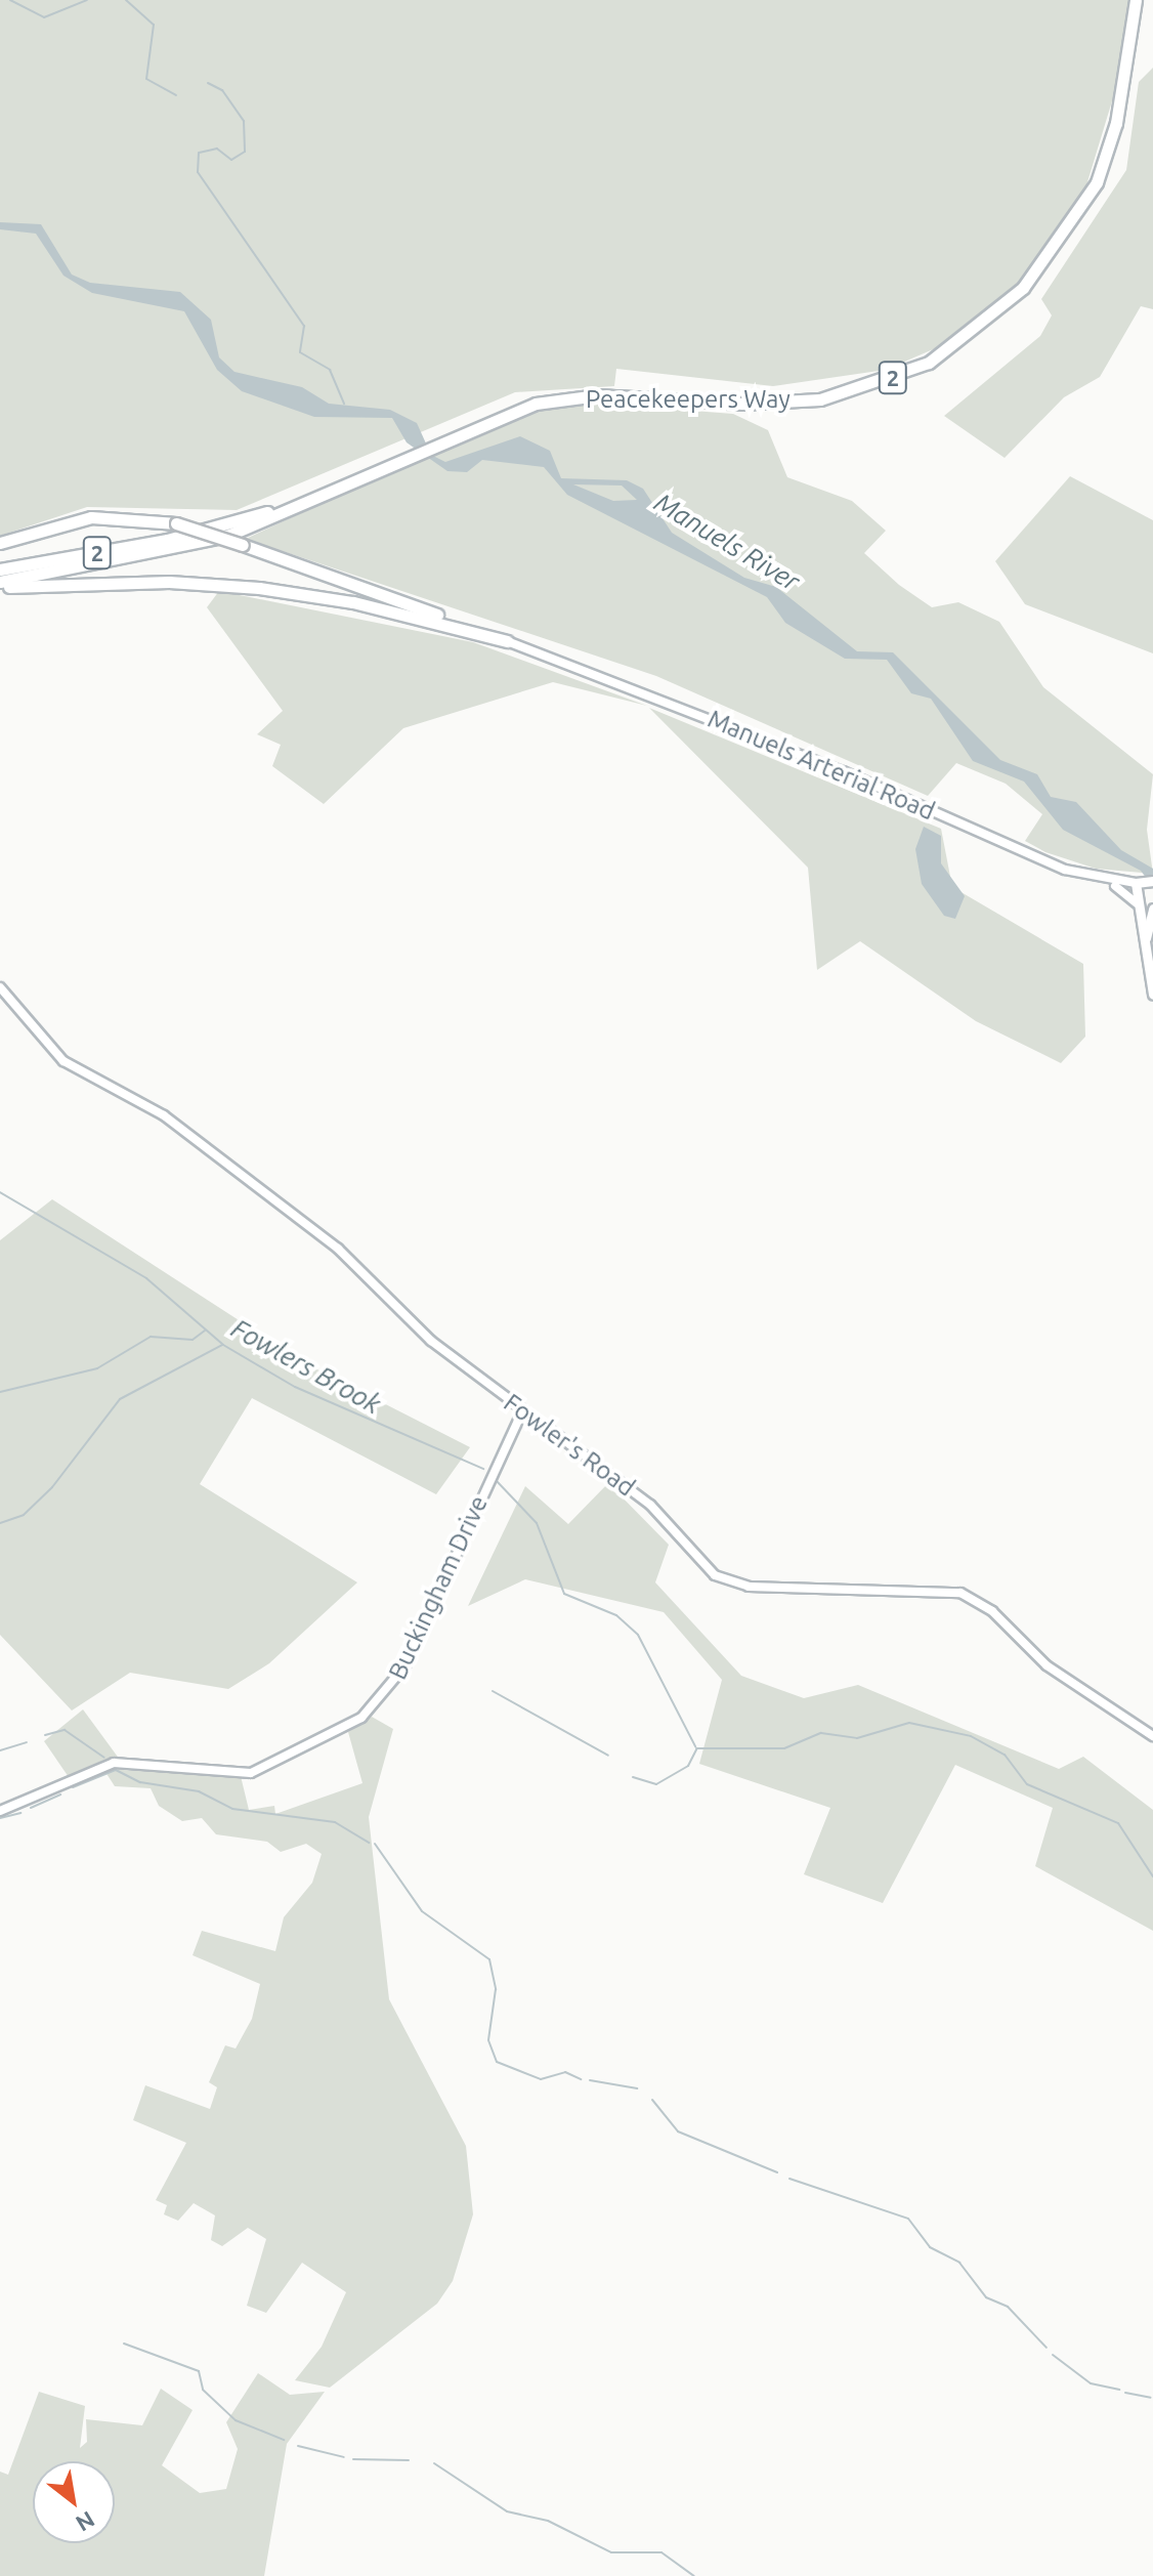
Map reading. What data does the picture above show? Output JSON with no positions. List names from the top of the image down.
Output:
{
  "streets": {
    "highway": ["2", "Peacekeepers Way"],
    "street": ["Manuels Arterial Road", "Fowler's Road", "Buckingham Drive"]
  },
  "crossings": [
    ["Fowler's Road", "Buckingham Drive"]
  ],
  "water": ["Manuels River", "Fowlers Brook"],
  "north": "bottom right"
}
